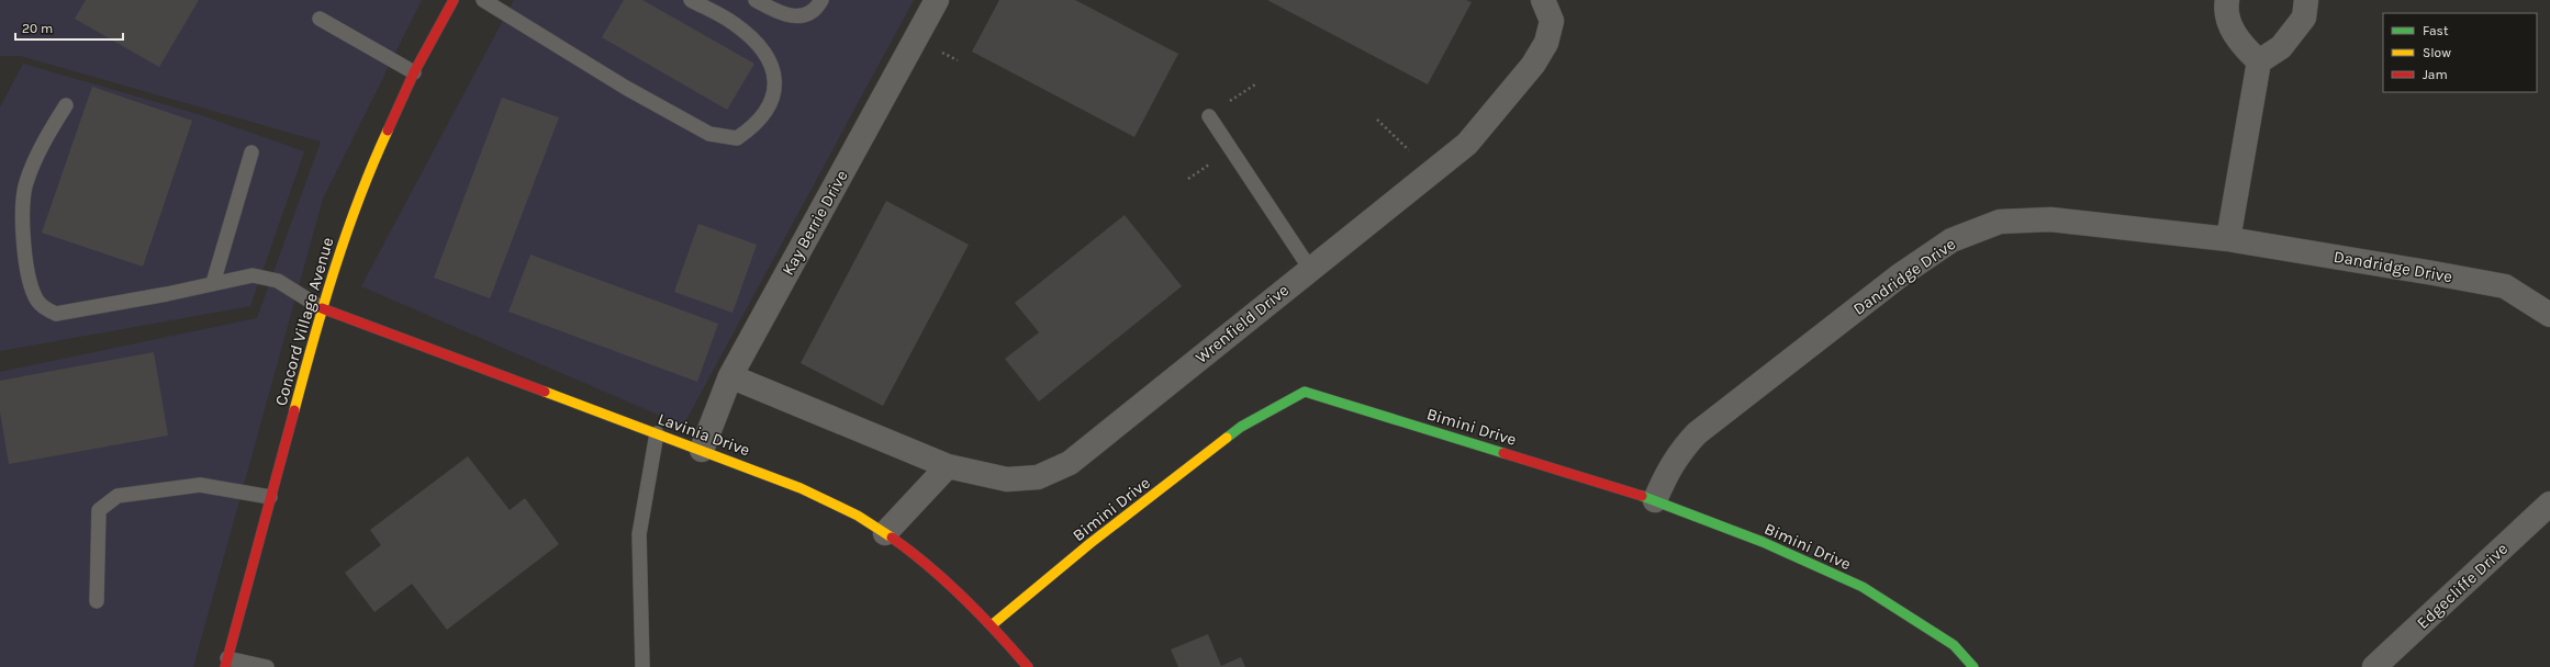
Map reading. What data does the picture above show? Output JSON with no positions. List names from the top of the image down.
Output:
{
  "streets": {
    "street": [
      "Kay Berrie Drive",
      "Dandridge Drive",
      "Concord Village Avenue",
      "Wrenfield Drive",
      "Bimini Drive",
      "Lavinia Drive",
      "Edgecliffe Drive"
    ]
  },
  "crossings": [
    ["Kay Berrie Drive", "Wrenfield Drive"],
    ["Kay Berrie Drive", "Lavinia Drive"],
    ["Dandridge Drive", "Bimini Drive"],
    ["Concord Village Avenue", "Lavinia Drive"],
    ["Bimini Drive", "Lavinia Drive"]
  ],
  "legend": ["Fast", "Slow", "Jam"],
  "scale_bar": "20 m"
}
